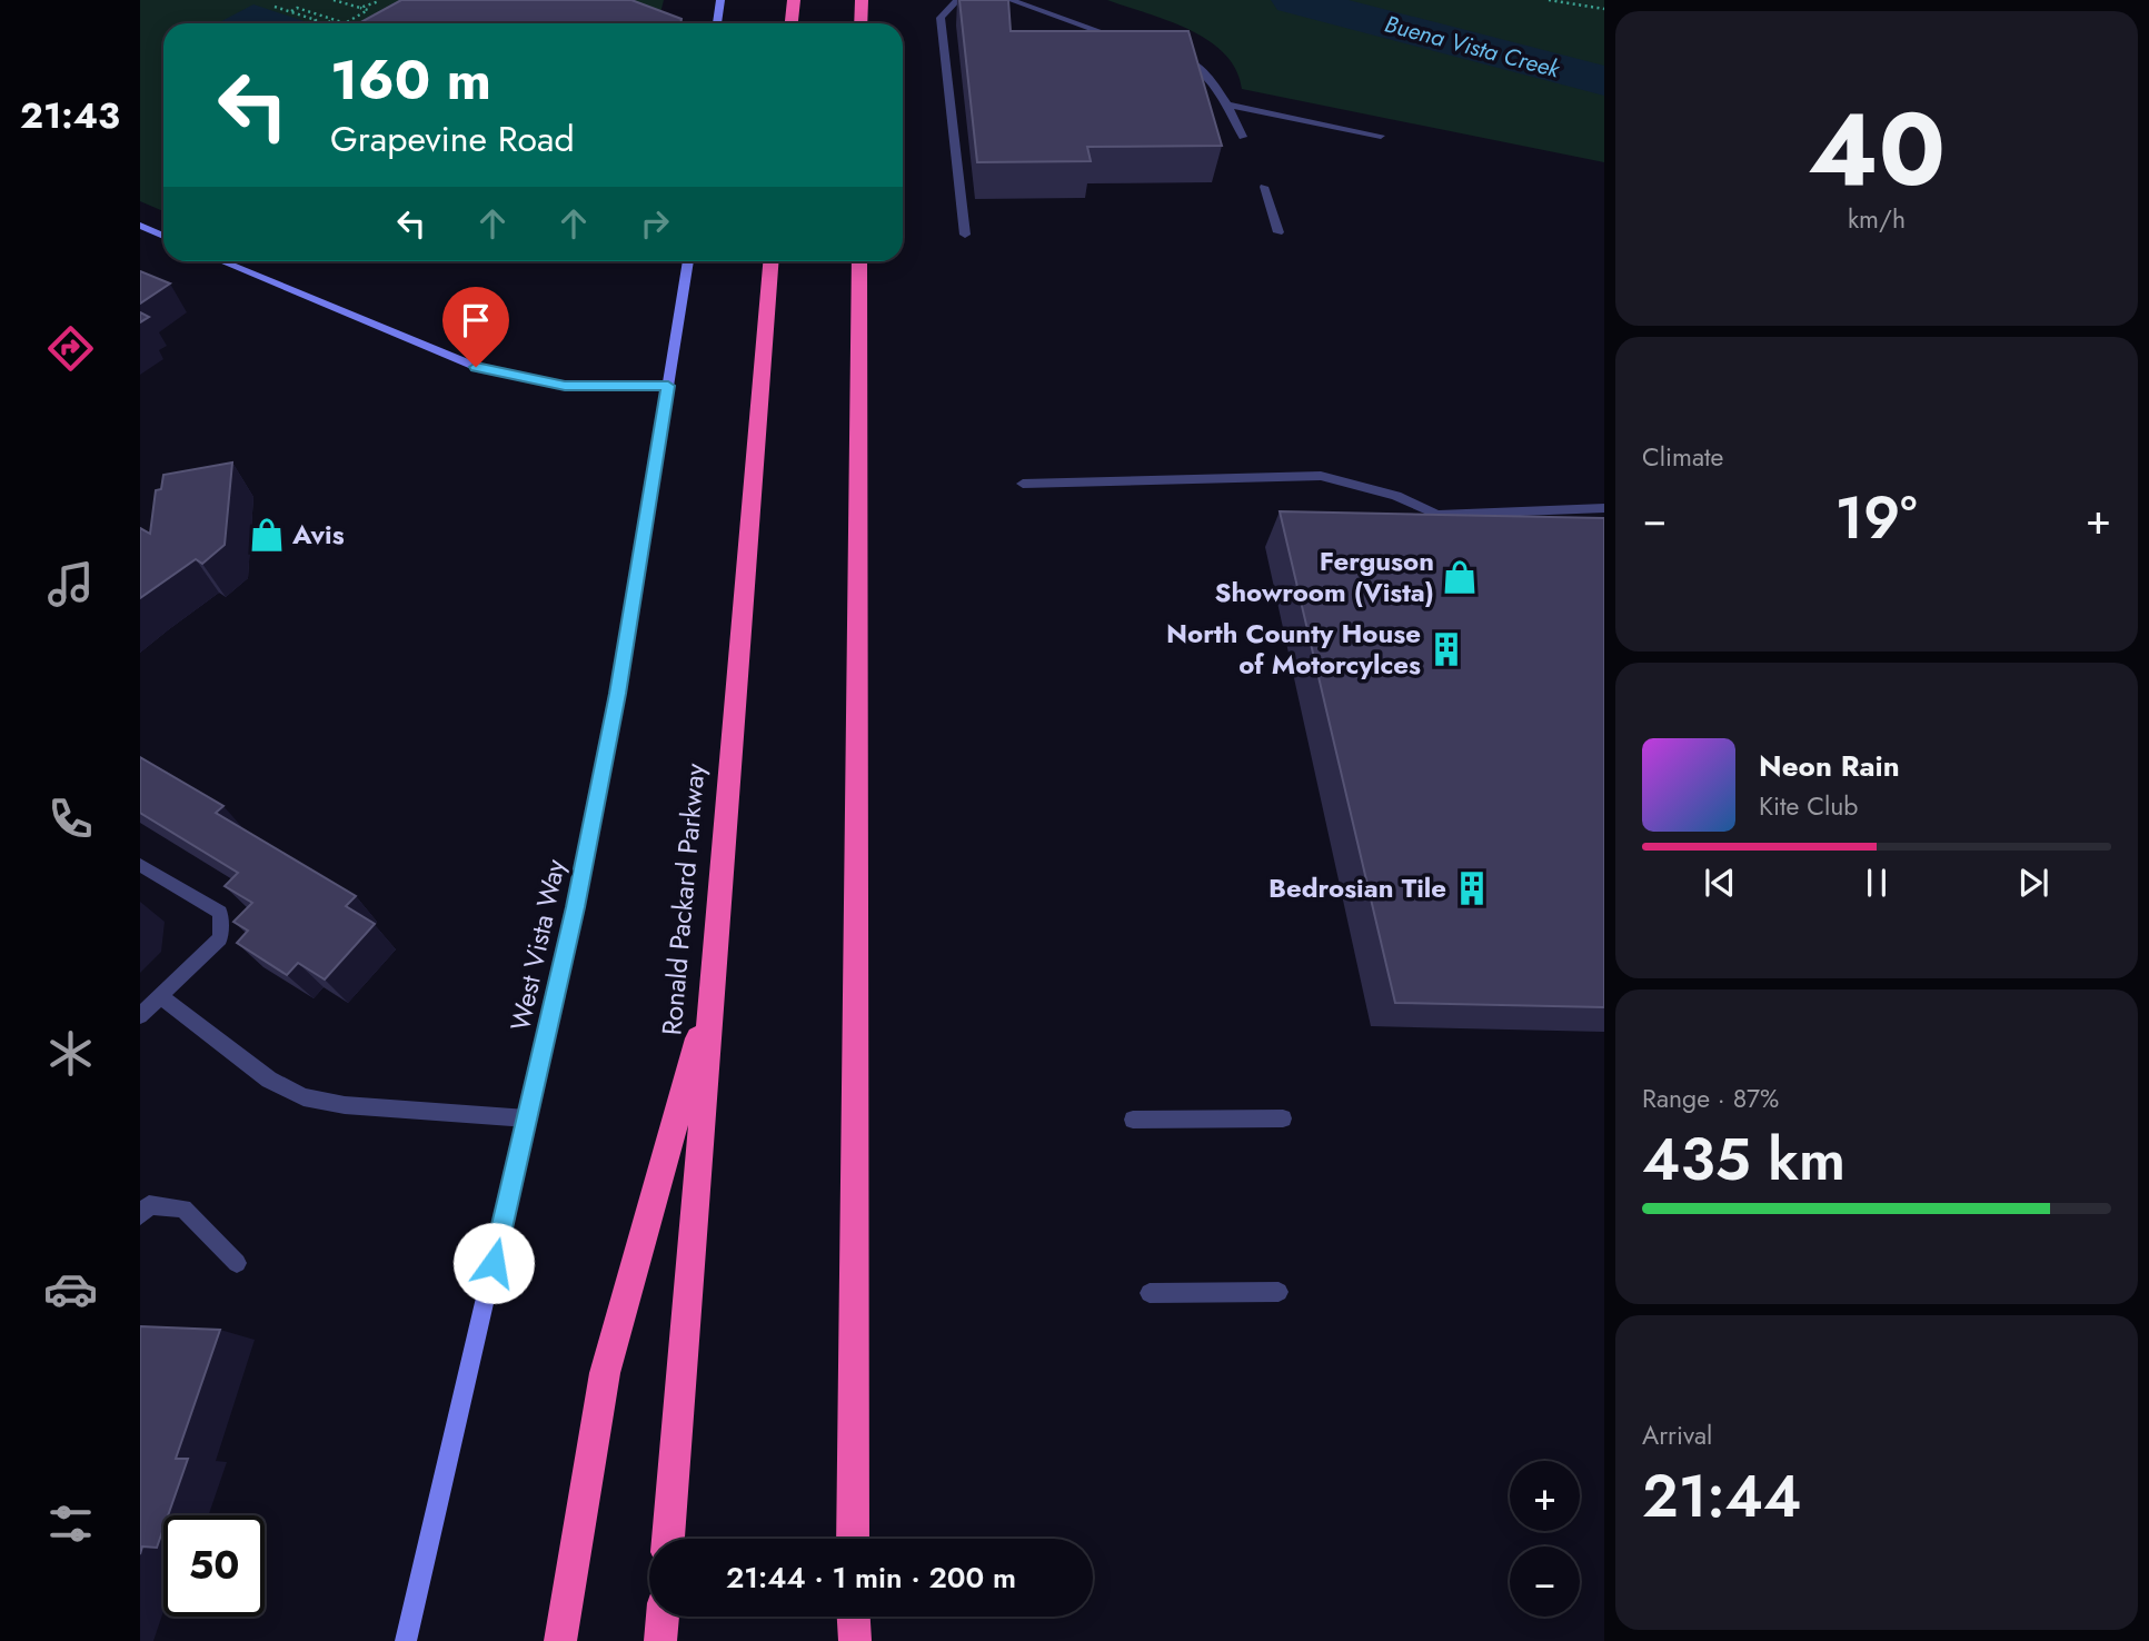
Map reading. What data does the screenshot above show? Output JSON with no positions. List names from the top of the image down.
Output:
{
  "streets": {
    "highway": ["Ronald Packard Parkway"],
    "main road": ["West Vista Way"]
  },
  "water": ["Buena Vista Creek"],
  "places": {
    "shop": ["Avis", "Ferguson Showroom (Vista)"],
    "building": ["North County House of Motorcylces", "Bedrosian Tile"]
  },
  "page": {
    "tabs": "21:43",
    "tile": [
      ["40", "km/h"],
      "Climate",
      ["Range · 87%", "435 km"],
      ["Arrival", "21:44"]
    ],
    "turn": ["160 m", "Grapevine Road"],
    "heat": ["−", "19°", "+"],
    "song": ["Neon Rain", "Kite Club"],
    "map_buttons": ["+", "−"],
    "limit": "50",
    "trip": "21:44 · 1 min · 200 m"
  }
}
